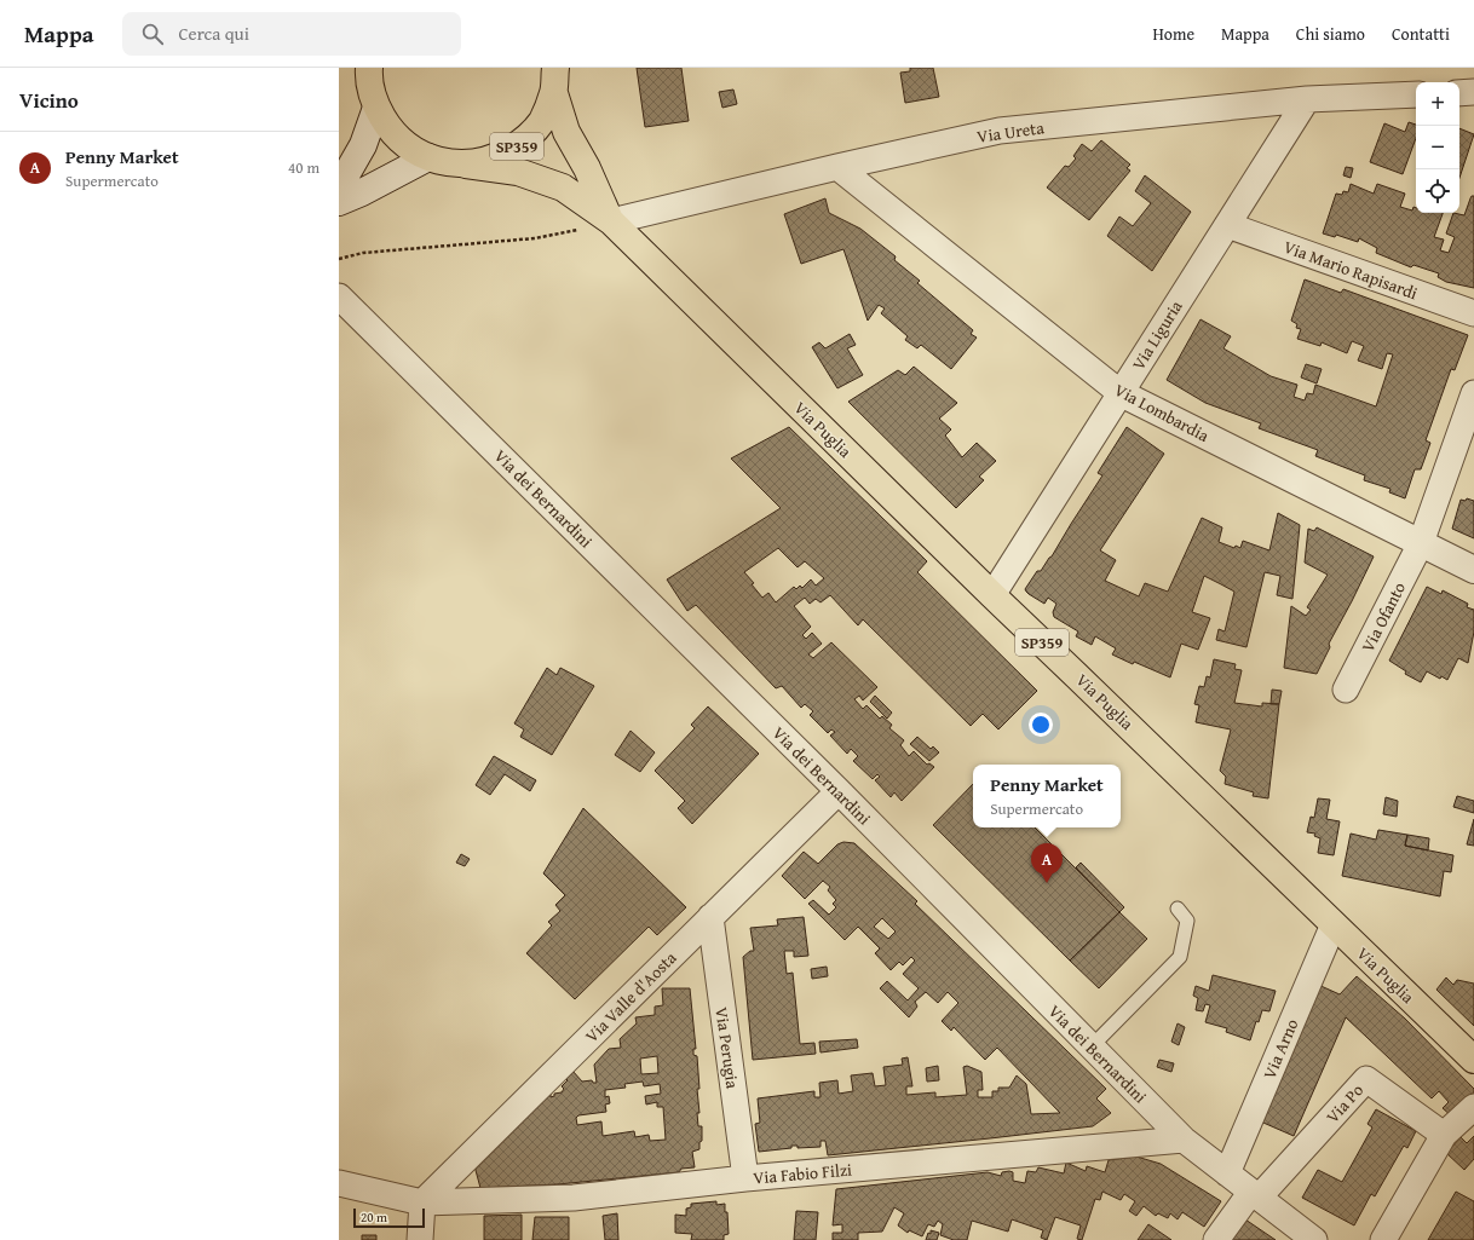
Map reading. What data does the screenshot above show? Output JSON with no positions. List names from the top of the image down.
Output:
{
  "streets": {
    "main road": ["SP359", "Via Puglia"],
    "street": [
      "Via Ureta",
      "Via Mario Rapisardi",
      "Via Liguria",
      "Via Lombardia",
      "Via dei Bernardini",
      "Via Ofanto",
      "Via Valle d'Aosta",
      "Via Perugia",
      "Via Arno",
      "Via Po",
      "Via Fabio Filzi"
    ]
  },
  "crossings": [
    ["Via Ureta", "Via Liguria"],
    ["Via Ureta", "Via Lombardia"],
    ["Via Ureta", "Via Puglia"],
    ["SP359", "Via Puglia"],
    ["Via Mario Rapisardi", "Via Liguria"],
    ["Via Liguria", "Via Lombardia"],
    ["Via Liguria", "Via Puglia"],
    ["Via Lombardia", "Via Ofanto"],
    ["Via Puglia", "Via Arno"],
    ["Via dei Bernardini", "Via Valle d'Aosta"],
    ["Via dei Bernardini", "Via Arno"],
    ["Via dei Bernardini", "Via Po"],
    ["Via dei Bernardini", "Via Fabio Filzi"],
    ["Via Valle d'Aosta", "Via Perugia"],
    ["Via Valle d'Aosta", "Via Fabio Filzi"],
    ["Via Perugia", "Via Fabio Filzi"]
  ],
  "scale_bar": "20 m",
  "page": {
    "header": "Mappa",
    "search": "Cerca qui",
    "nav": [
      "Home",
      "Mappa",
      "Chi siamo",
      "Contatti"
    ],
    "heading": "Vicino",
    "map_buttons": ["+", "−"],
    "list": [
      {
        "mark": "A",
        "name": "Penny Market",
        "note": "Supermercato",
        "value": "40 m"
      }
    ],
    "popup": ["Penny Market", "Supermercato"],
    "pins": "A",
    "scale": "20 m"
  }
}
